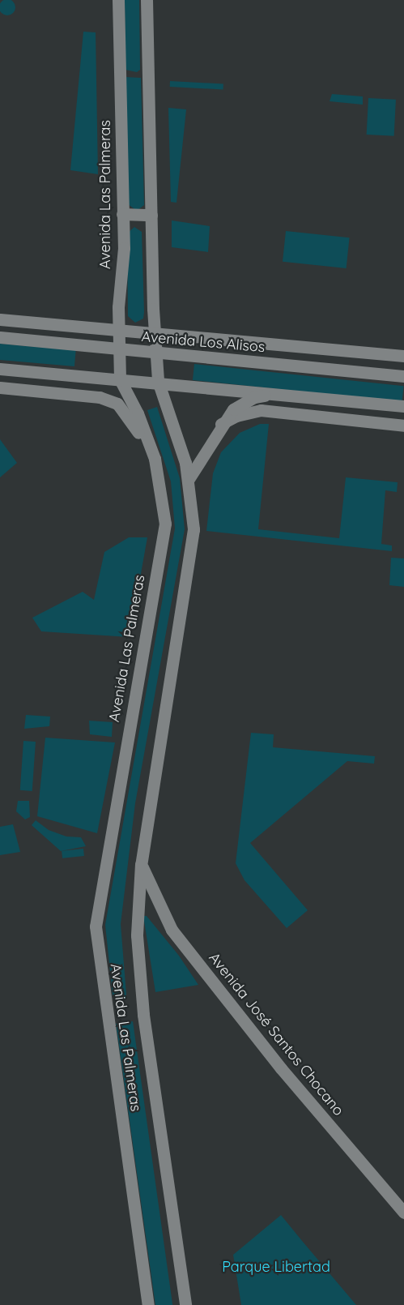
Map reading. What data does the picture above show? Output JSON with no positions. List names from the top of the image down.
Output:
{
  "streets": {
    "main road": ["Avenida Las Palmeras", "Avenida Los Alisos", "Avenida José Santos Chocano"]
  },
  "crossings": [
    ["Avenida Las Palmeras", "Avenida Los Alisos"],
    ["Avenida Las Palmeras", "Avenida José Santos Chocano"]
  ],
  "parks": ["Parque Libertad"]
}
